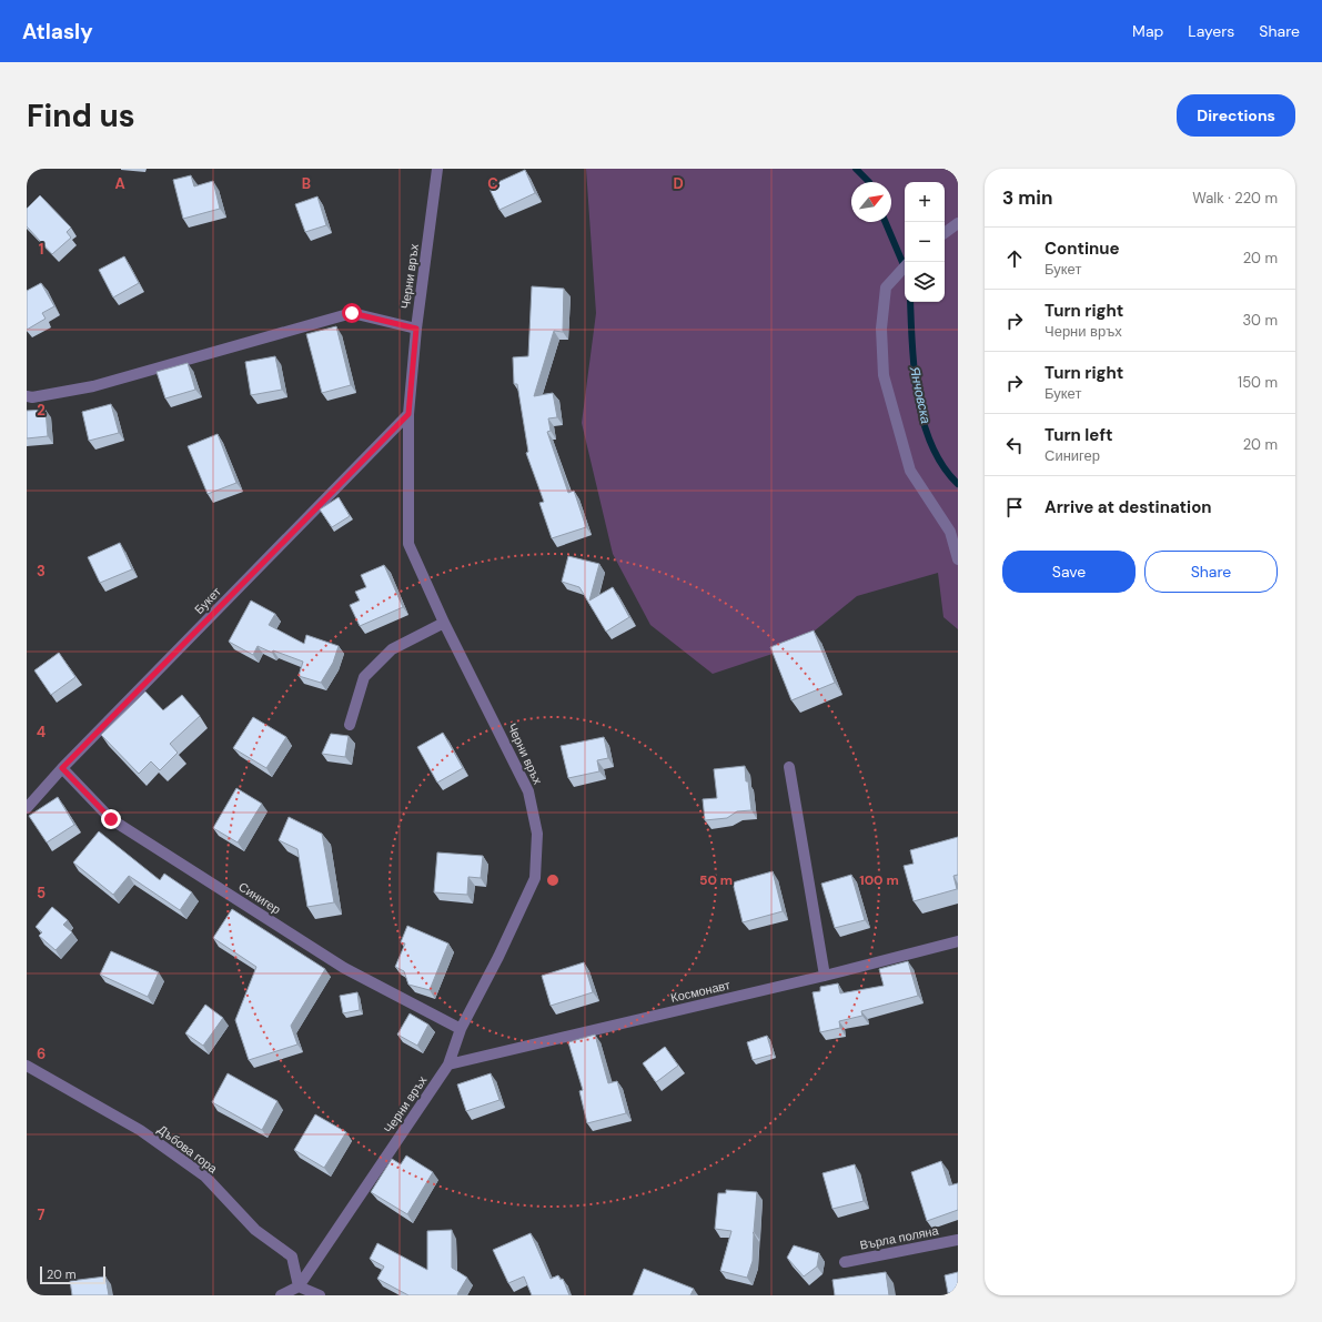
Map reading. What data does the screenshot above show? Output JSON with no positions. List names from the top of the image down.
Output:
{
  "streets": {
    "street": [
      "Черни връх",
      "Букет",
      "Синигер",
      "Космонавт",
      "Дъбова гора",
      "Върла поляна"
    ]
  },
  "crossings": [
    ["Черни връх", "Букет"],
    ["Черни връх", "Синигер"],
    ["Черни връх", "Космонавт"],
    ["Черни връх", "Дъбова гора"],
    ["Букет", "Синигер"]
  ],
  "water": ["Янчовска"],
  "scale_bar": "20 m",
  "north": "top right",
  "page": {
    "header": "Atlasly",
    "nav": ["Map", "Layers", "Share"],
    "buttons": [
      "Directions",
      ["Save", "Share"]
    ],
    "title": "Find us",
    "heading": ["3 min", "Walk · 220 m"],
    "map_buttons": ["+", "−"],
    "list": [
      ["Continue", "Букет", "20 m"],
      ["Turn right", "Черни връх", "30 m"],
      ["Turn right", "Букет", "150 m"],
      ["Turn left", "Синигер", "20 m"],
      "Arrive at destination"
    ],
    "scale": "20 m"
  },
  "grid": {
    "columns": [
      "A",
      "B",
      "C",
      "D"
    ],
    "rows": [
      "1",
      "2",
      "3",
      "4",
      "5",
      "6",
      "7"
    ]
  },
  "rings": ["50 m", "100 m"]
}
